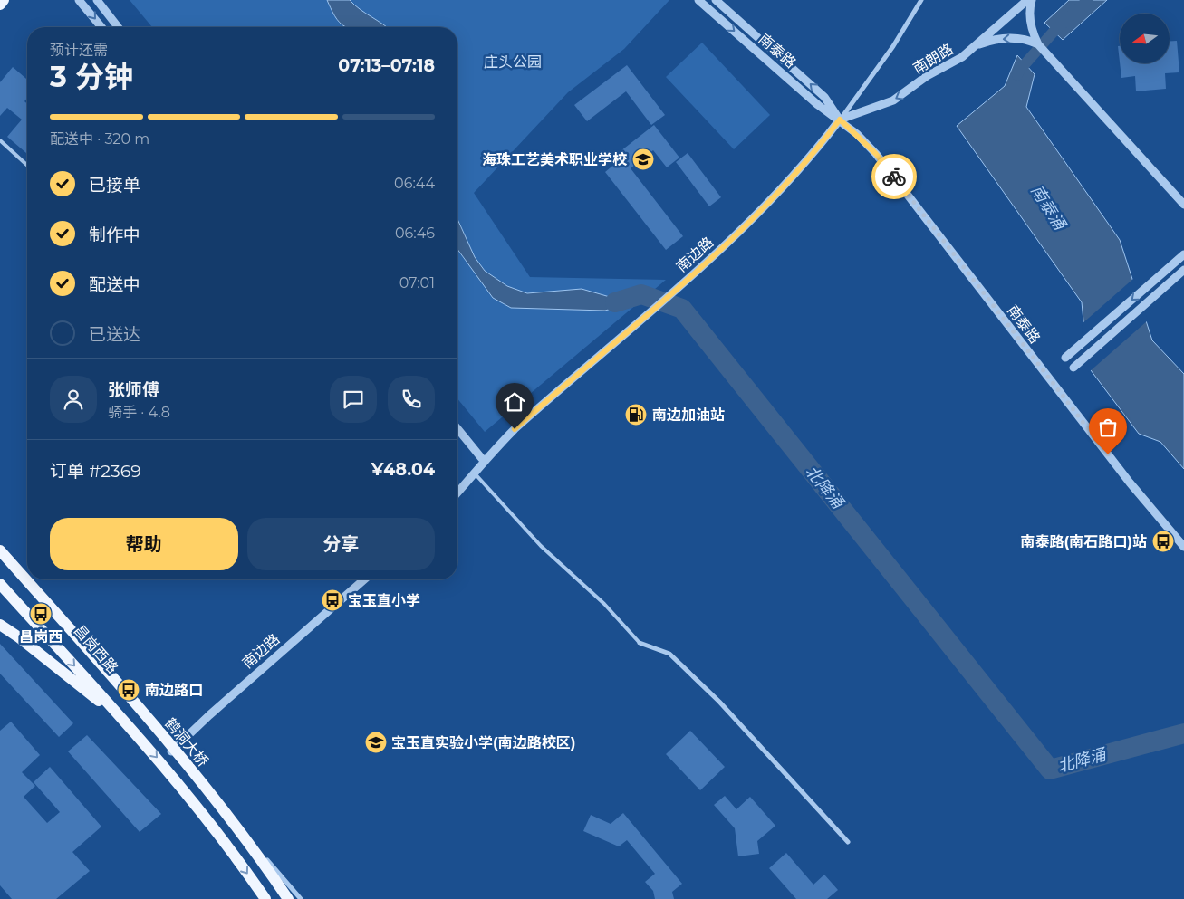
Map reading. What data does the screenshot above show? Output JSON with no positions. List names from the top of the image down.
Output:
{
  "streets": {
    "main road": ["鹤洞大桥"],
    "street": [
      "南泰路",
      "南朗路",
      "南边路",
      "昌岗西路"
    ]
  },
  "crossings": [
    ["南泰路", "南朗路"],
    ["南泰路", "南边路"],
    ["南朗路", "南边路"],
    ["南边路", "昌岗西路"]
  ],
  "one_way": ["南朗路"],
  "water": ["南泰涌", "北降涌"],
  "parks": ["庄头公园"],
  "places": {
    "school or university": ["海珠工艺美术职业学校", "宝玉直实验小学(南边路校区)"],
    "fuel station": ["南边加油站"],
    "bus stop": [
      "南泰路(南石路口)站",
      "宝玉直小学",
      "昌岗西",
      "南边路口"
    ]
  },
  "north": "left",
  "page": {
    "heading": ["3 分钟", "预计还需", "07:13–07:18"],
    "panel": [
      "张师傅",
      "骑手 · 4.8",
      "订单 #2369",
      "¥48.04"
    ],
    "bar": "配送中 · 320 m",
    "list": [
      ["已接单", "06:44"],
      ["制作中", "06:46"],
      ["配送中", "07:01"],
      "已送达"
    ],
    "buttons": ["帮助", "分享"]
  }
}
